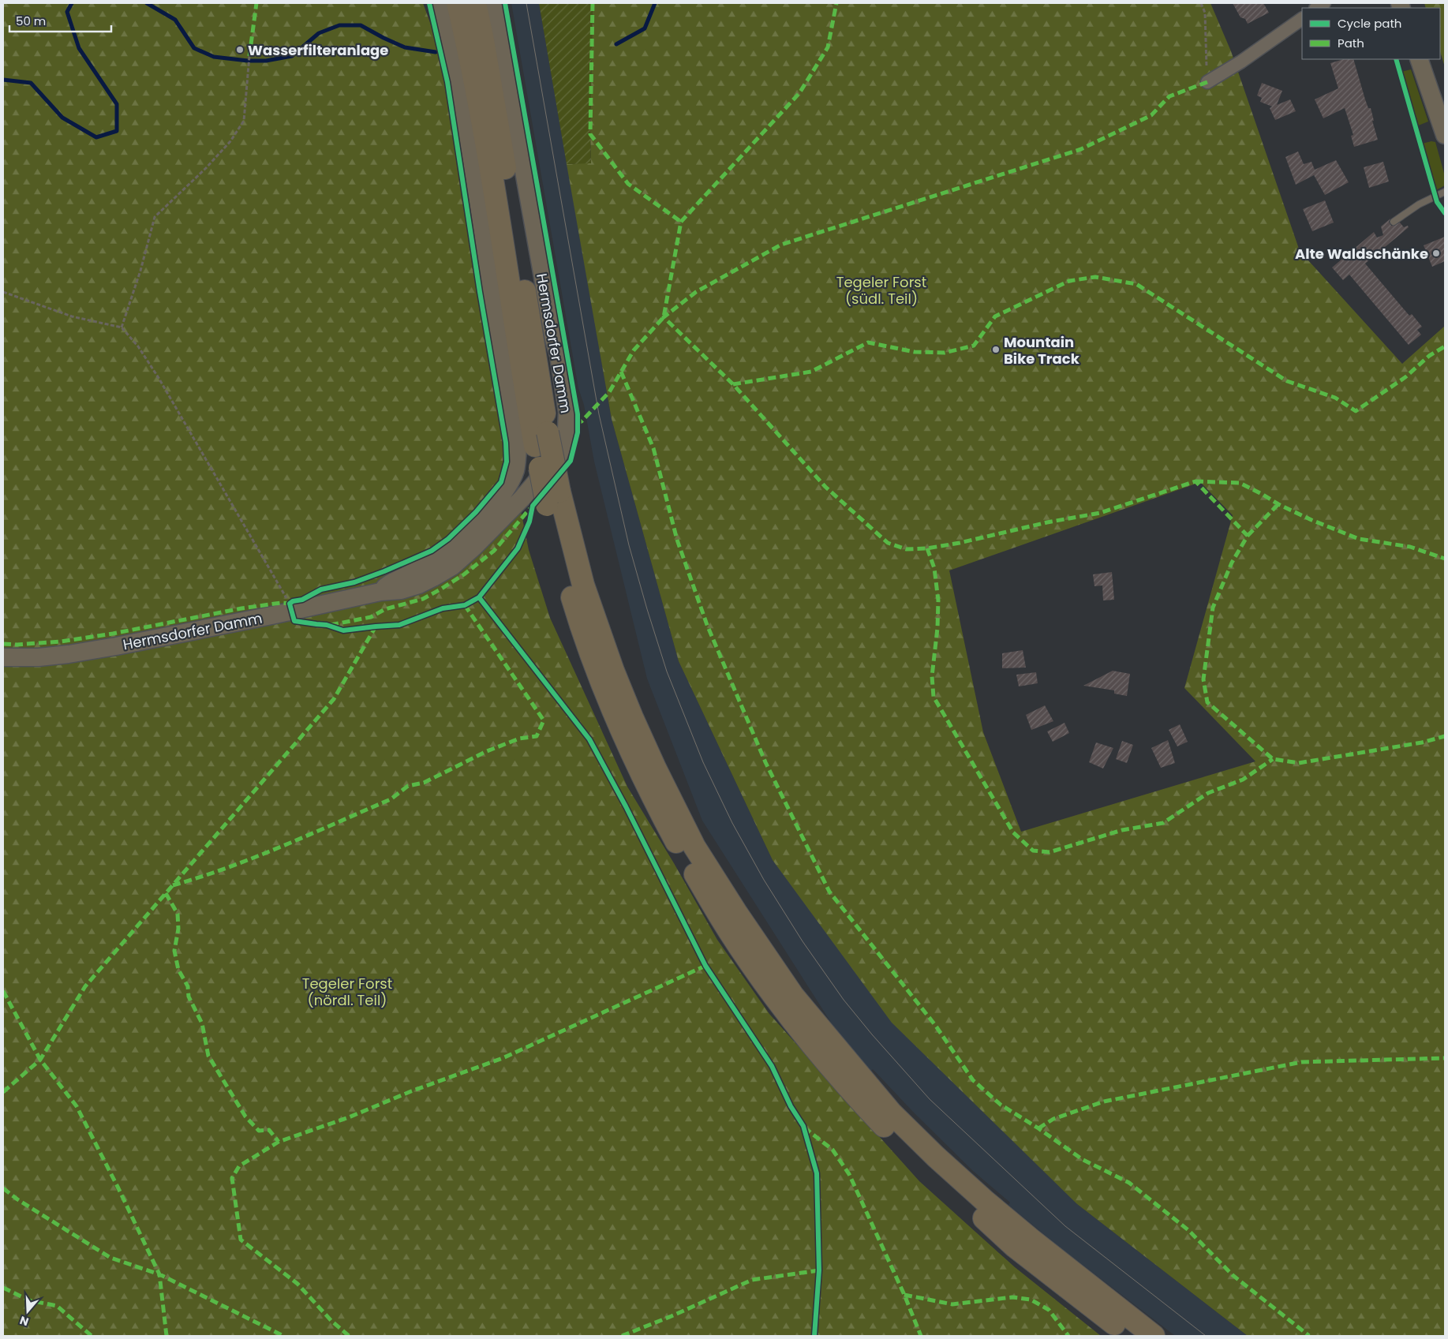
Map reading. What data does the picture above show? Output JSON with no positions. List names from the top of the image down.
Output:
{
  "streets": {
    "main road": ["Hermsdorfer Damm"]
  },
  "parks": ["Tegeler Forst (südl. Teil)", "Tegeler Forst (nördl. Teil)"],
  "places": ["Wasserfilteranlage", "Alte Waldschänke", "Mountain Bike Track"],
  "legend": ["Cycle path", "Path"],
  "scale_bar": "50 m",
  "north": "bottom"
}
